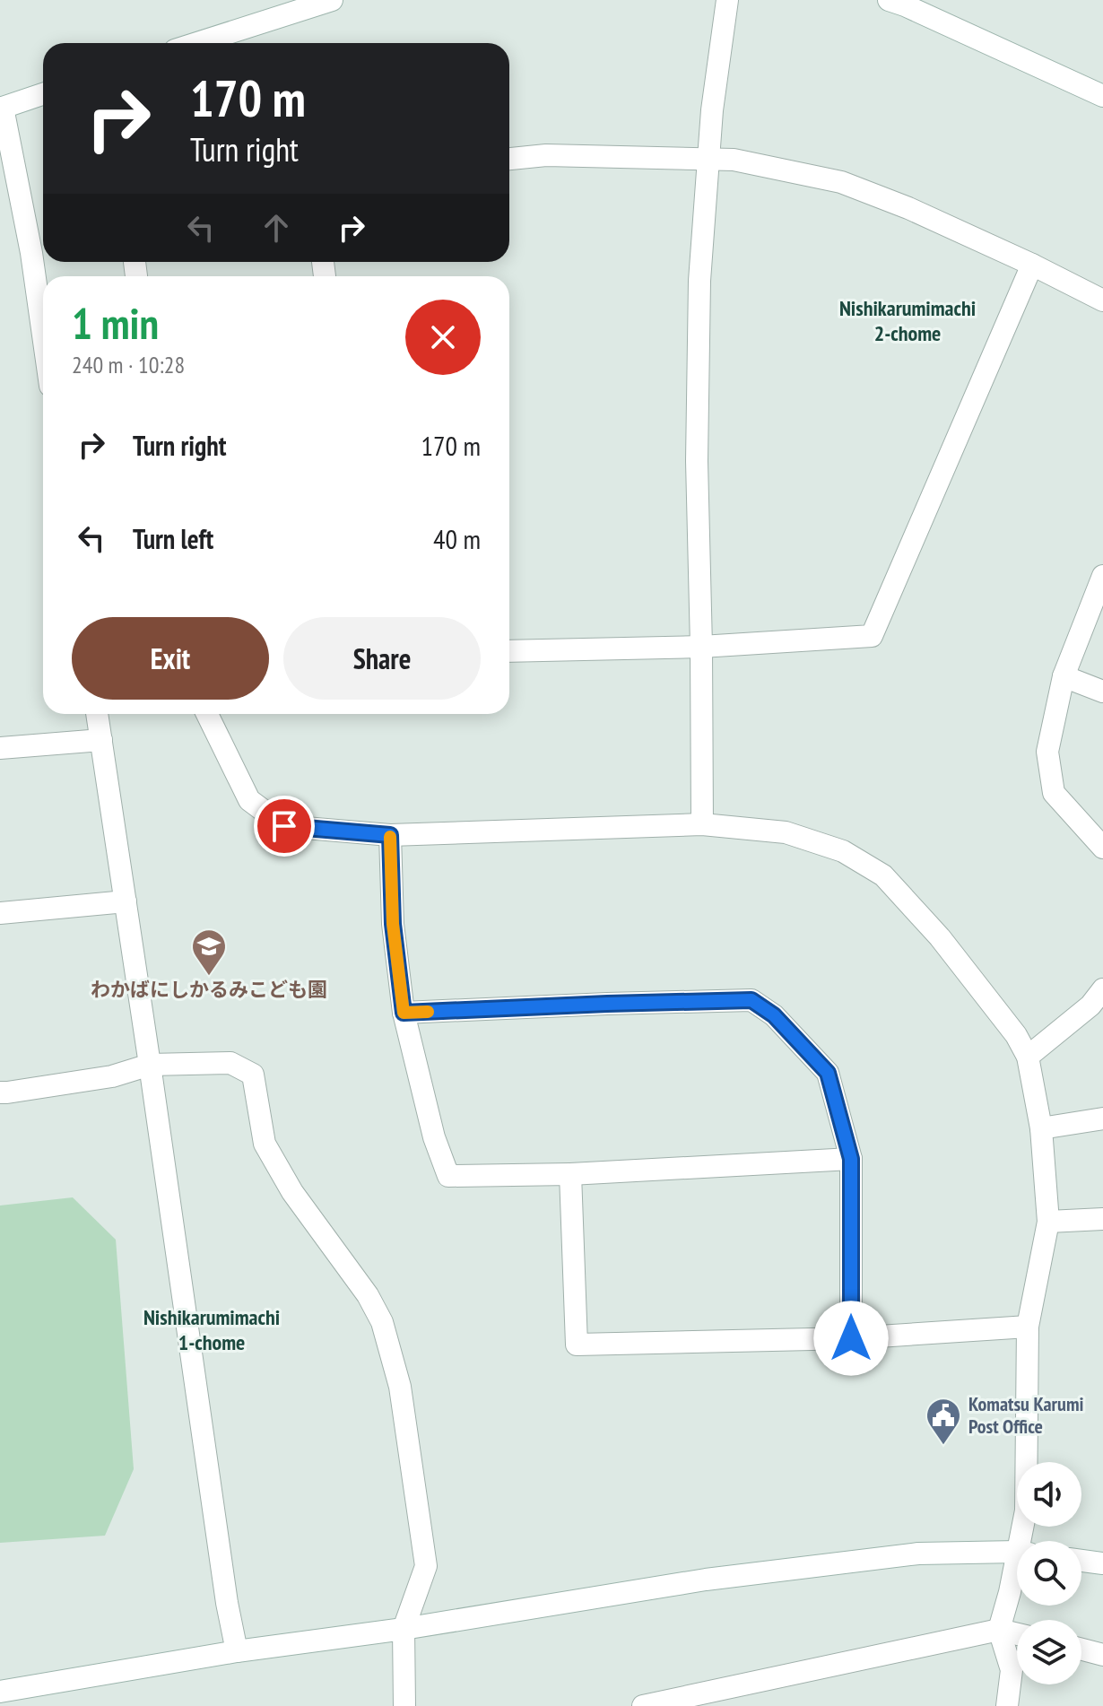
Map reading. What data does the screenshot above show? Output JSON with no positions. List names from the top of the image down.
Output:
{
  "districts": ["Nishikarumimachi 2-chome", "Nishikarumimachi 1-chome"],
  "places": {
    "school or university": ["わかばにしかるみこども園"],
    "public building": ["Komatsu Karumi Post Office"]
  },
  "page": {
    "turn": ["170 m", "Turn right"],
    "heading": ["1 min", "240 m · 10:28"],
    "list": [
      {
        "name": "Turn right",
        "value": "170 m"
      },
      {
        "name": "Turn left",
        "value": "40 m"
      }
    ],
    "buttons": ["Exit", "Share"]
  }
}
